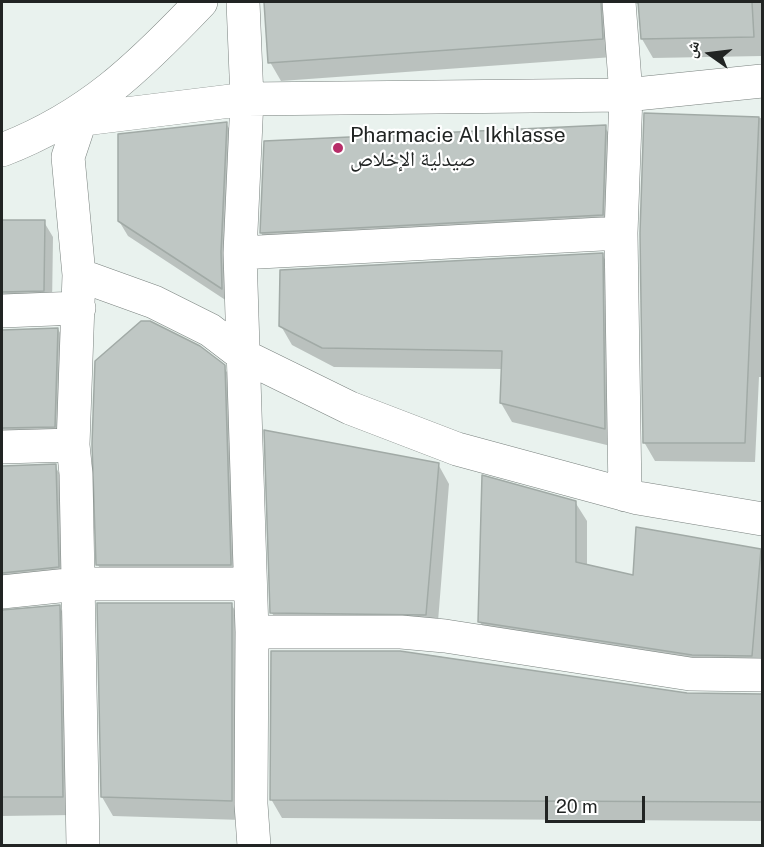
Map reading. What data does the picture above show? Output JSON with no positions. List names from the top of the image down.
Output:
{
  "places": ["Pharmacie Al Ikhlasse صيدلية الإخلاص"],
  "scale_bar": "20 m",
  "north": "left"
}
